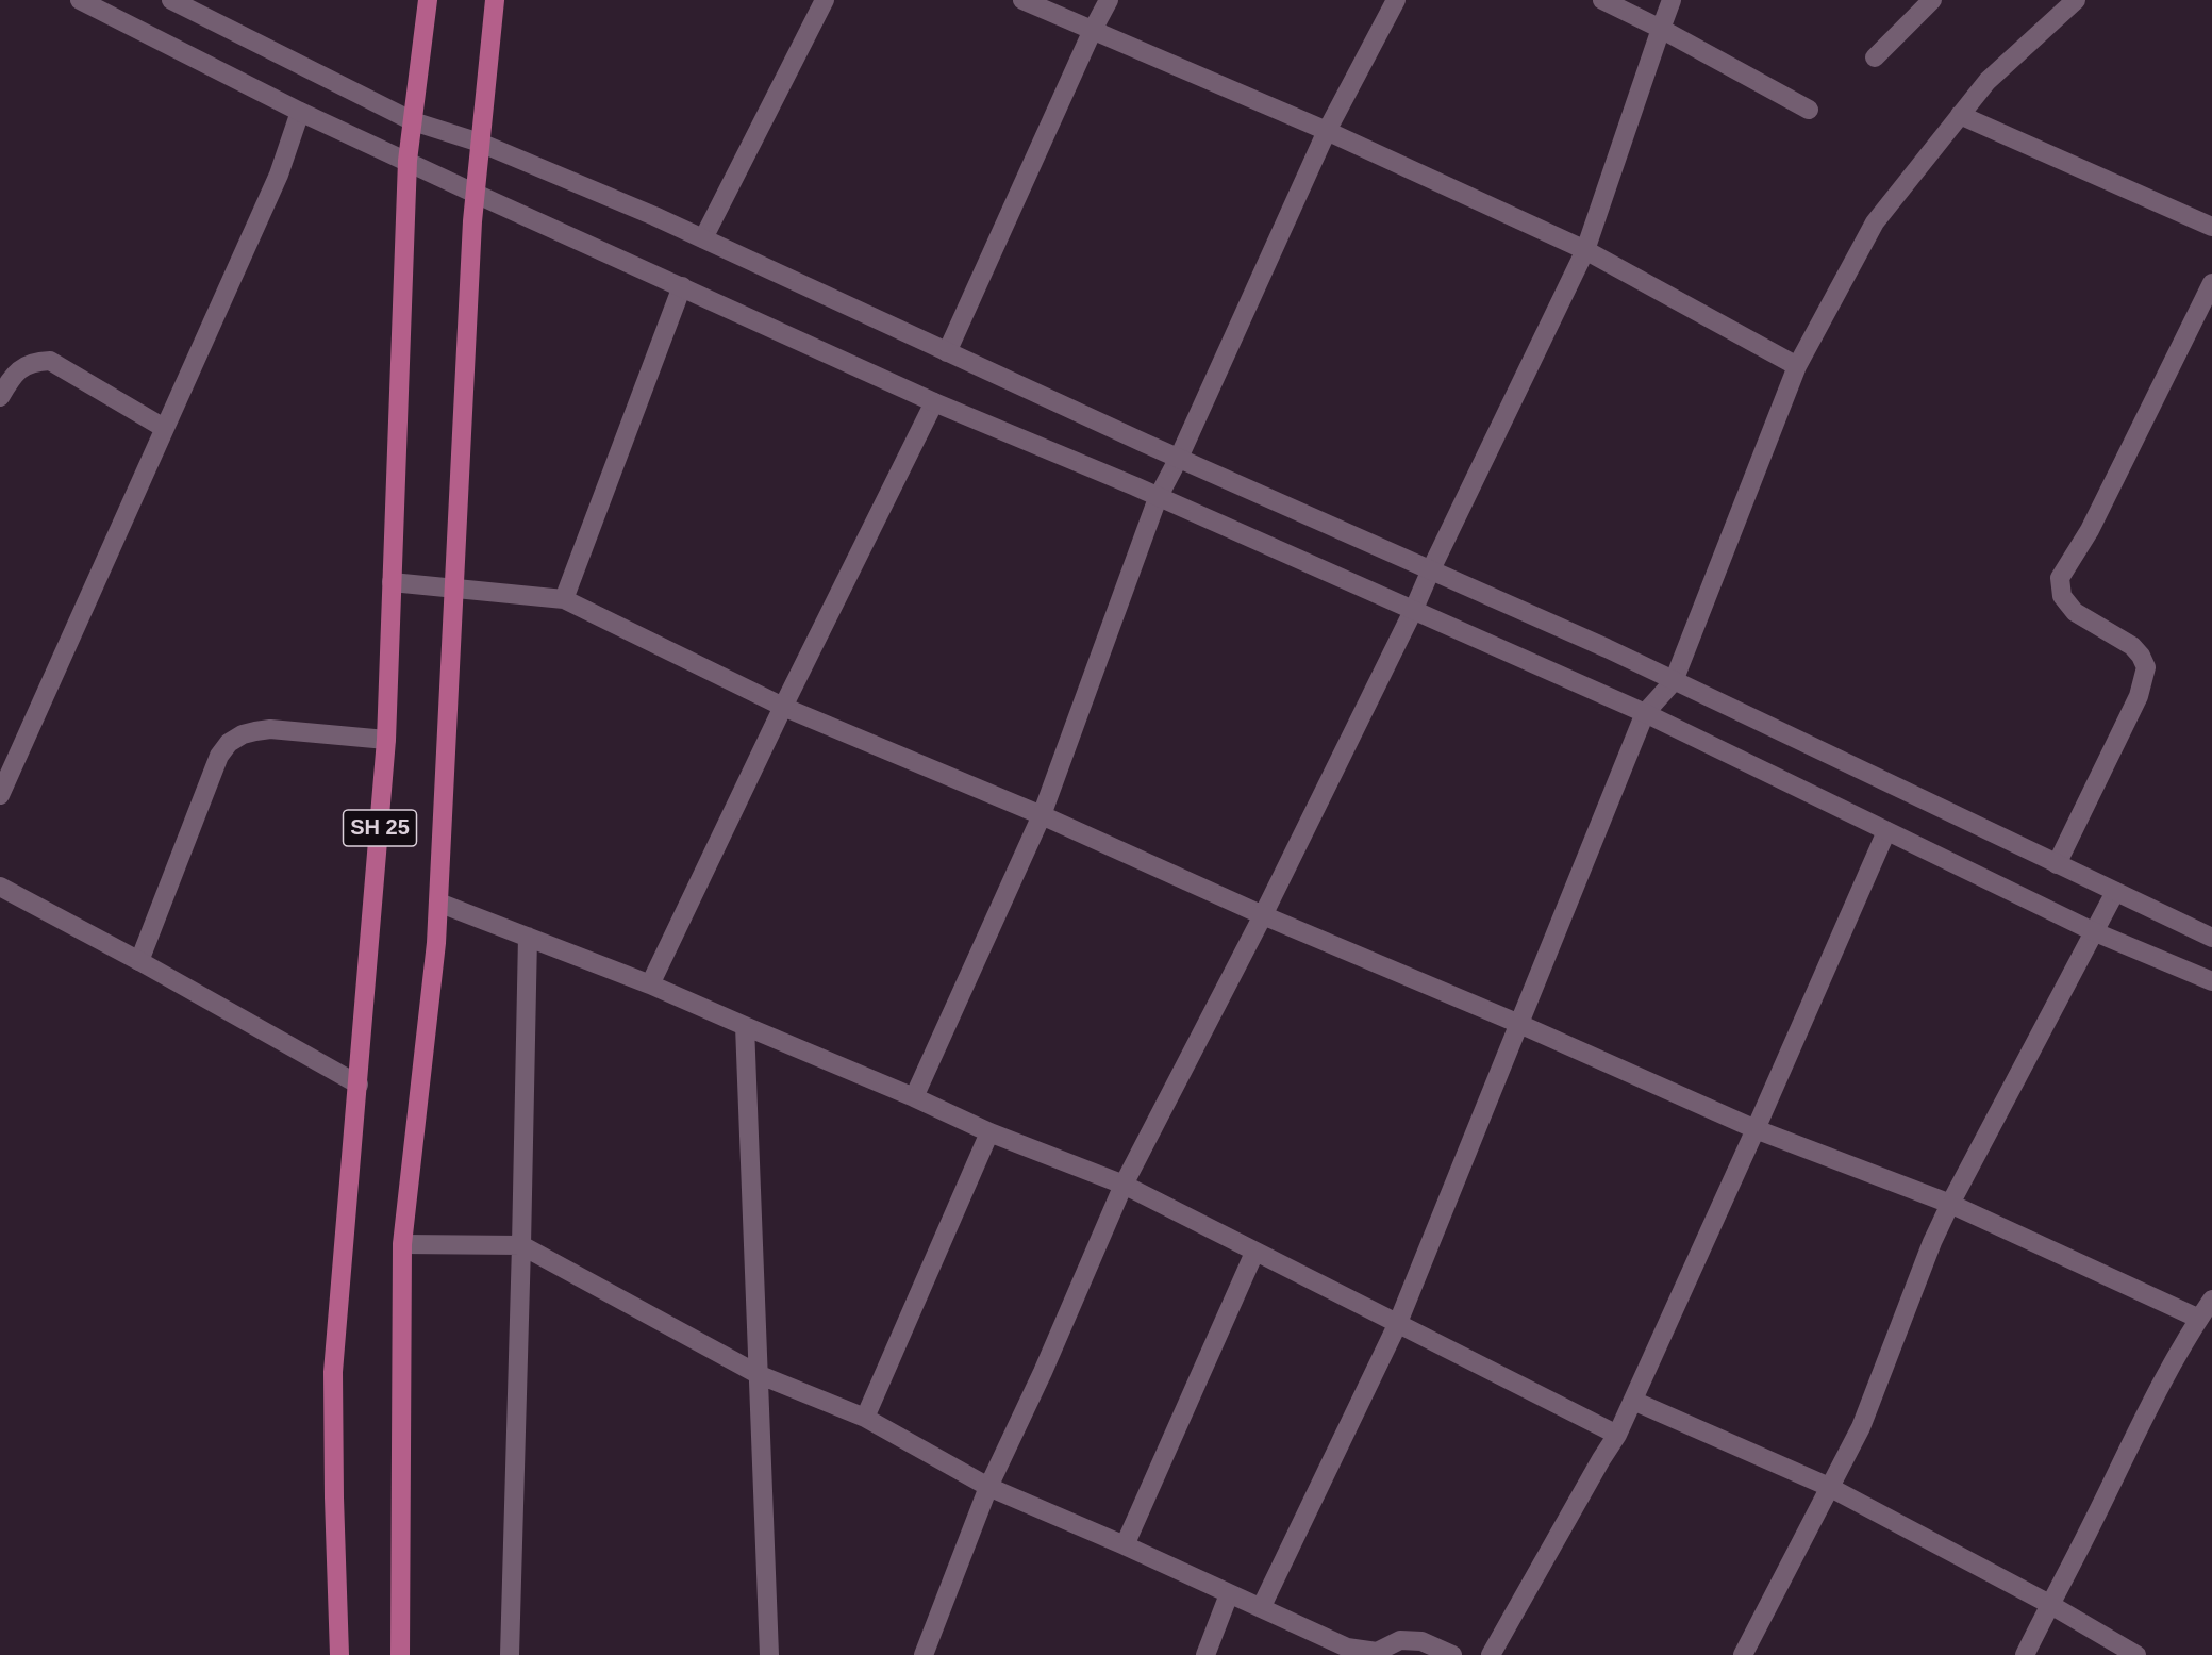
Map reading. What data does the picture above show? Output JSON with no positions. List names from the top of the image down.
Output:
{
  "streets": {
    "main road": ["SH 25"]
  }
}
